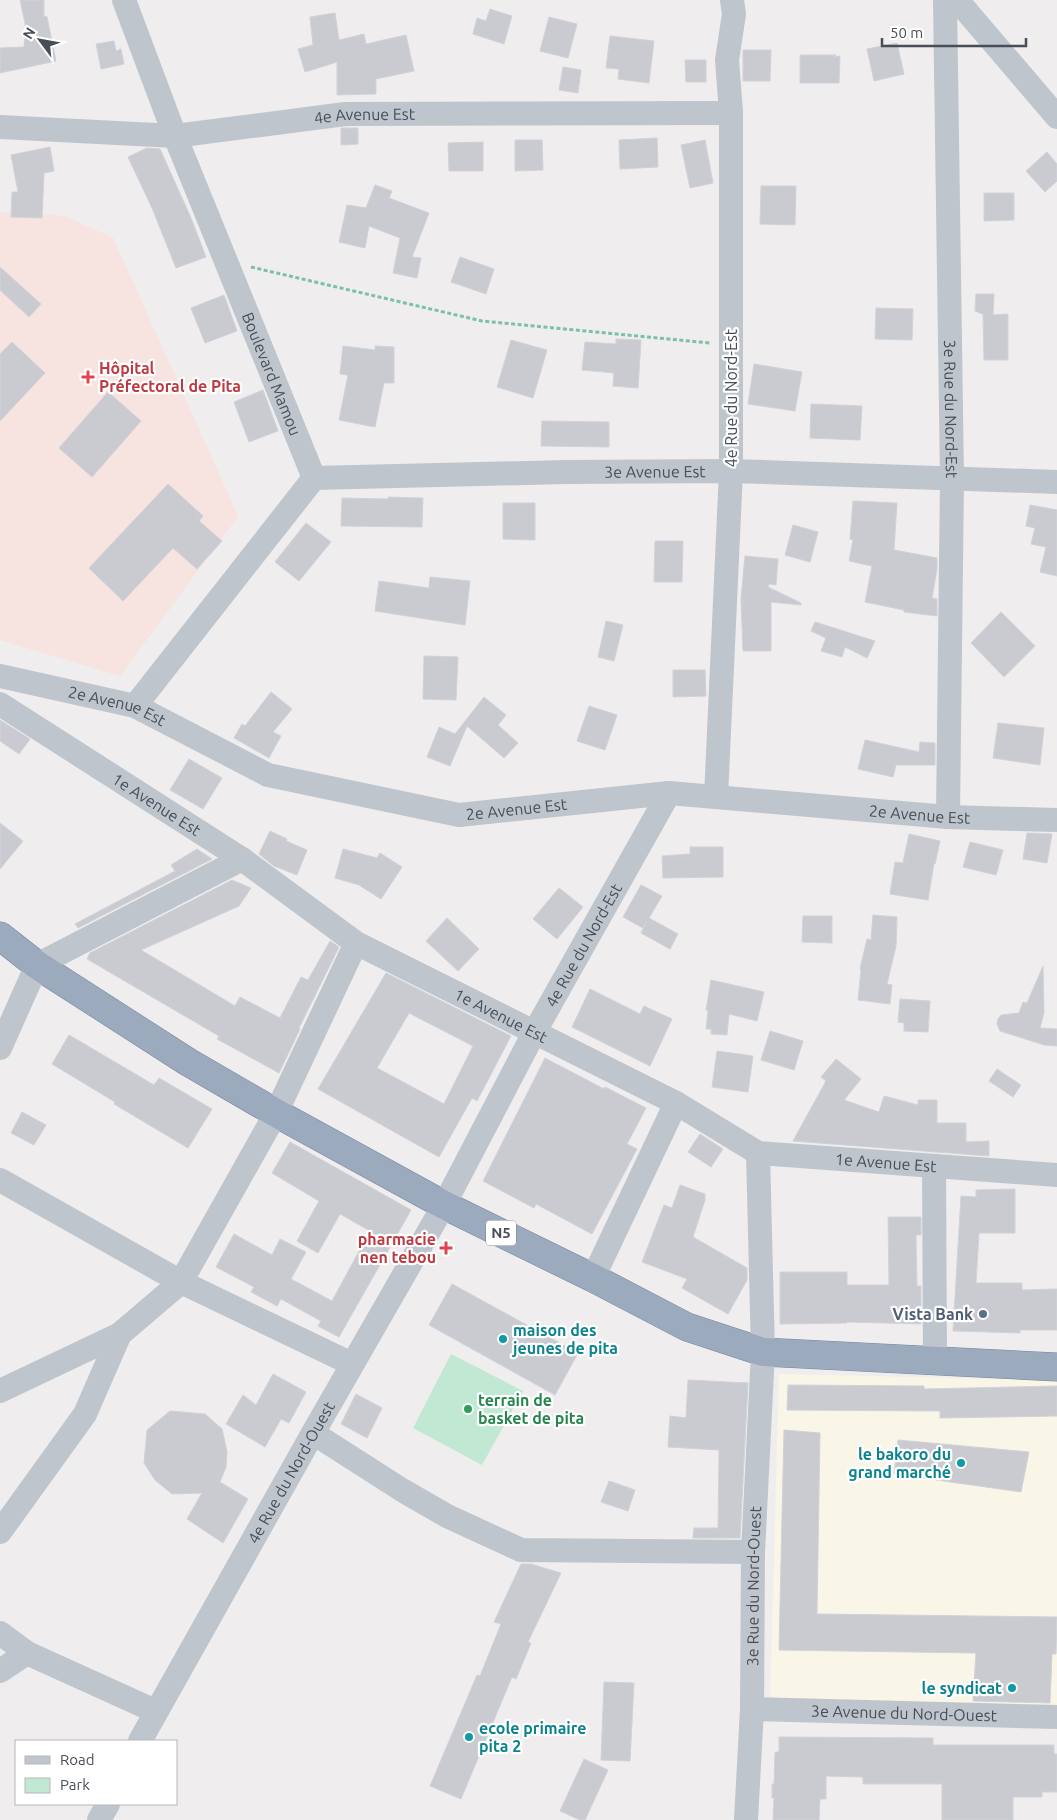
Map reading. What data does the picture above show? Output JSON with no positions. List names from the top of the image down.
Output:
{
  "streets": {
    "highway": ["N5"],
    "street": [
      "4e Avenue Est",
      "Boulevard Mamou",
      "4e Rue du Nord-Est",
      "3e Rue du Nord-Est",
      "3e Avenue Est",
      "2e Avenue Est",
      "1e Avenue Est",
      "4e Rue du Nord-Ouest",
      "3e Rue du Nord-Ouest",
      "3e Avenue du Nord-Ouest"
    ]
  },
  "crossings": [
    ["4e Avenue Est", "Boulevard Mamou"],
    ["4e Avenue Est", "4e Rue du Nord-Est"],
    ["Boulevard Mamou", "3e Avenue Est"],
    ["4e Rue du Nord-Est", "3e Avenue Est"],
    ["4e Rue du Nord-Est", "2e Avenue Est"],
    ["4e Rue du Nord-Est", "1e Avenue Est"],
    ["4e Rue du Nord-Est", "N5"],
    ["4e Rue du Nord-Est", "4e Rue du Nord-Ouest"],
    ["3e Rue du Nord-Est", "3e Avenue Est"],
    ["3e Rue du Nord-Est", "2e Avenue Est"],
    ["1e Avenue Est", "3e Rue du Nord-Ouest"],
    ["N5", "4e Rue du Nord-Ouest"],
    ["N5", "3e Rue du Nord-Ouest"],
    ["3e Rue du Nord-Ouest", "3e Avenue du Nord-Ouest"]
  ],
  "places": {
    "health": ["Hôpital Préfectoral de Pita", "pharmacie nen tebou"],
    "other": [
      "Vista Bank",
      "maison des jeunes de pita",
      "terrain de basket de pita",
      "le bakoro du grand marché",
      "le syndicat",
      "ecole primaire pita 2"
    ]
  },
  "legend": ["Road", "Park"],
  "scale_bar": "50 m",
  "north": "top left"
}
